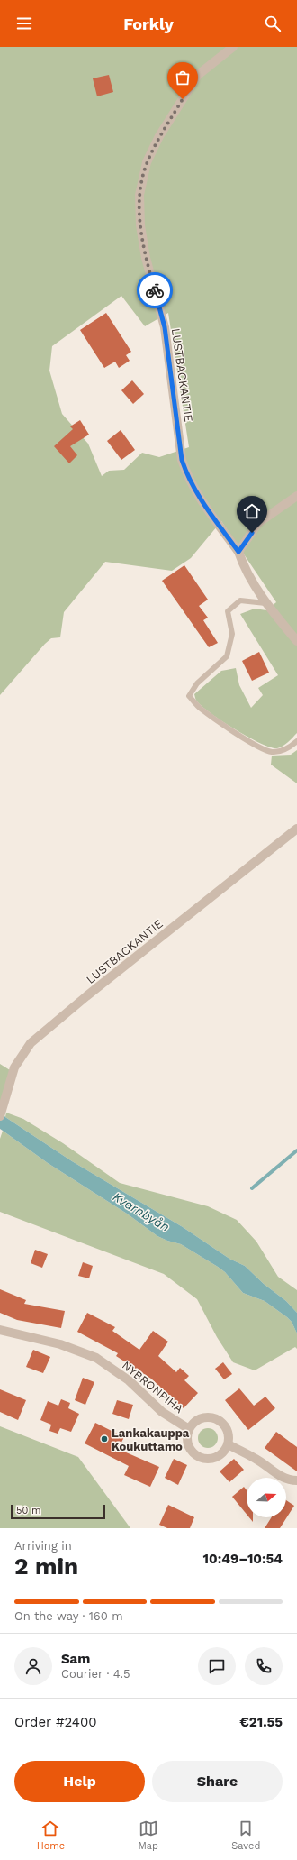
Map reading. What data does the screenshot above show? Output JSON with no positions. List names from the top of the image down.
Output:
{
  "streets": {
    "street": ["LUSTBACKANTIE", "NYBRONPIHA"]
  },
  "water": ["Kvarnbyån"],
  "places": ["Lankakauppa Koukuttamo"],
  "scale_bar": "50 m",
  "north": "right",
  "page": {
    "header": "Forkly",
    "scale": "50 m",
    "heading": ["2 min", "Arriving in", "10:49–10:54"],
    "panel": [
      "Sam",
      "Courier · 4.5",
      "Order #2400",
      "€21.55"
    ],
    "bar": "On the way · 160 m",
    "buttons": ["Help", "Share"],
    "tabs": ["Home", "Map", "Saved"]
  }
}
